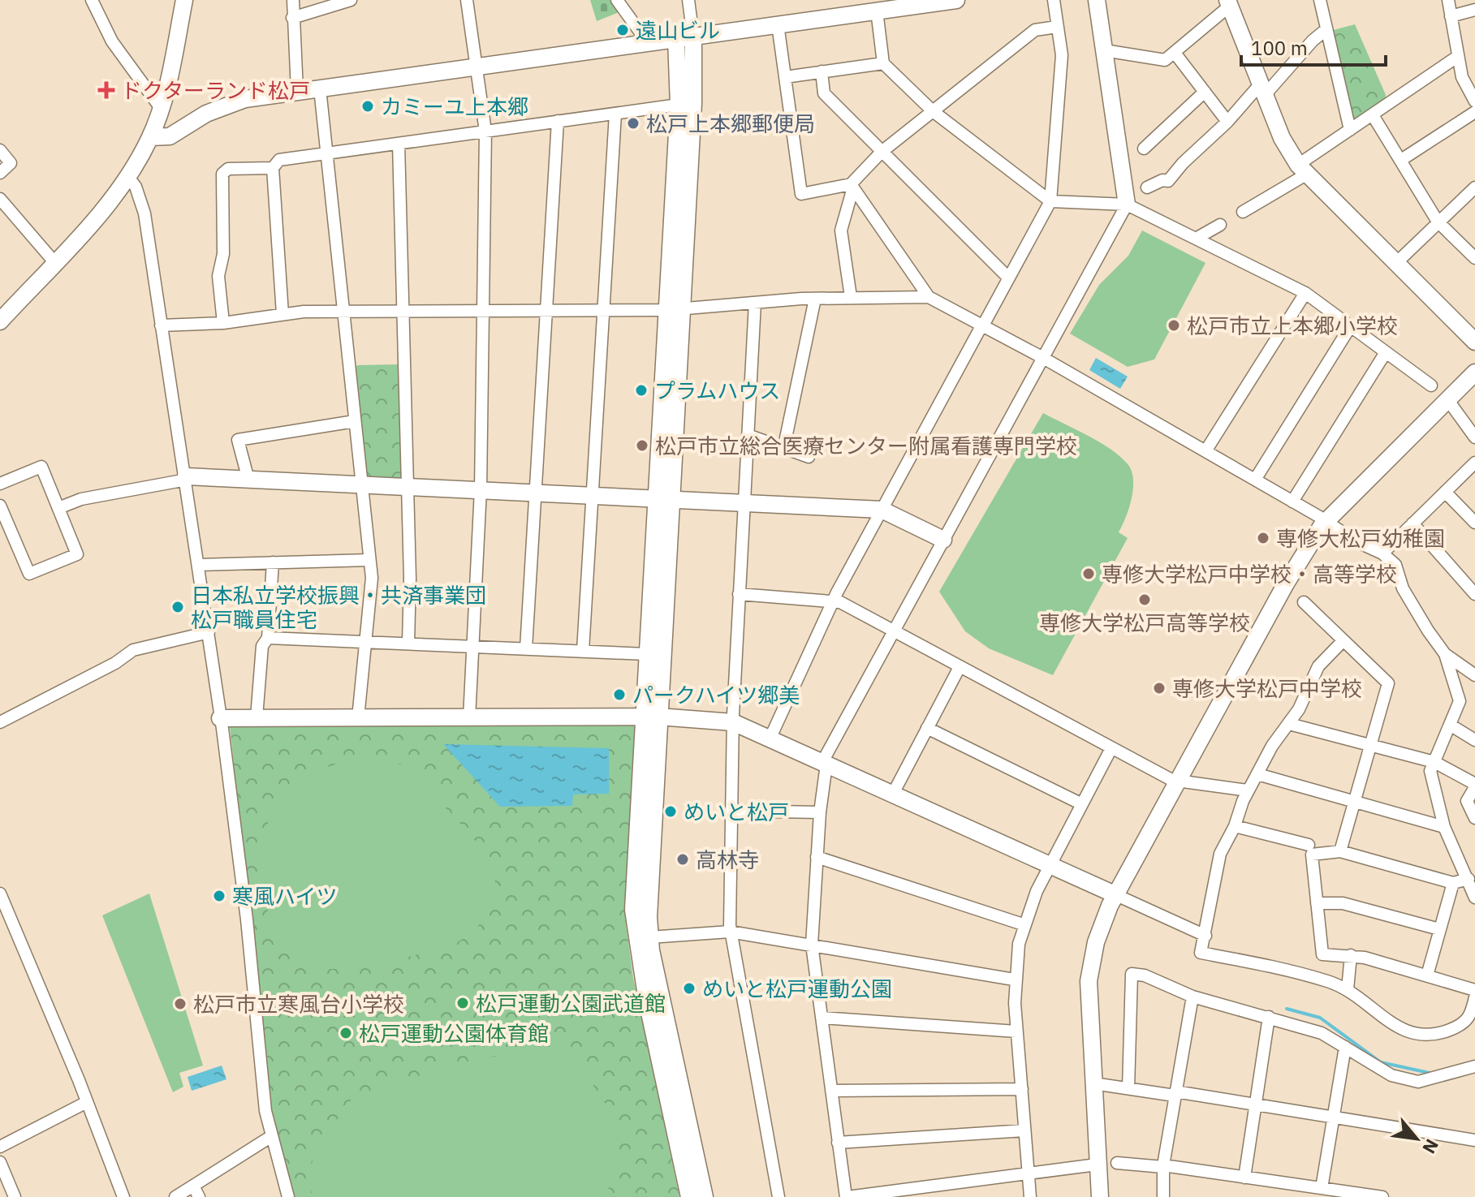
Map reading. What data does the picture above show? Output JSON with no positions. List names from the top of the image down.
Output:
{
  "places": {
    "other": [
      "遠山ビル",
      "カミーユ上本郷",
      "松戸上本郷郵便局",
      "松戸市立上本郷小学校",
      "プラムハウス",
      "松戸市立総合医療センター附属看護専門学校",
      "専修大松戸幼稚園",
      "専修大学松戸中学校・高等学校",
      "専修大学松戸高等学校",
      "日本私立学校振興・共済事業団 松戸職員住宅",
      "専修大学松戸中学校",
      "パークハイツ郷美",
      "めいと松戸",
      "高林寺",
      "寒風ハイツ",
      "めいと松戸運動公園",
      "松戸運動公園武道館",
      "松戸市立寒風台小学校",
      "松戸運動公園体育館"
    ],
    "health": ["ドクターランド松戸"]
  },
  "scale_bar": "100 m",
  "north": "bottom right"
}
